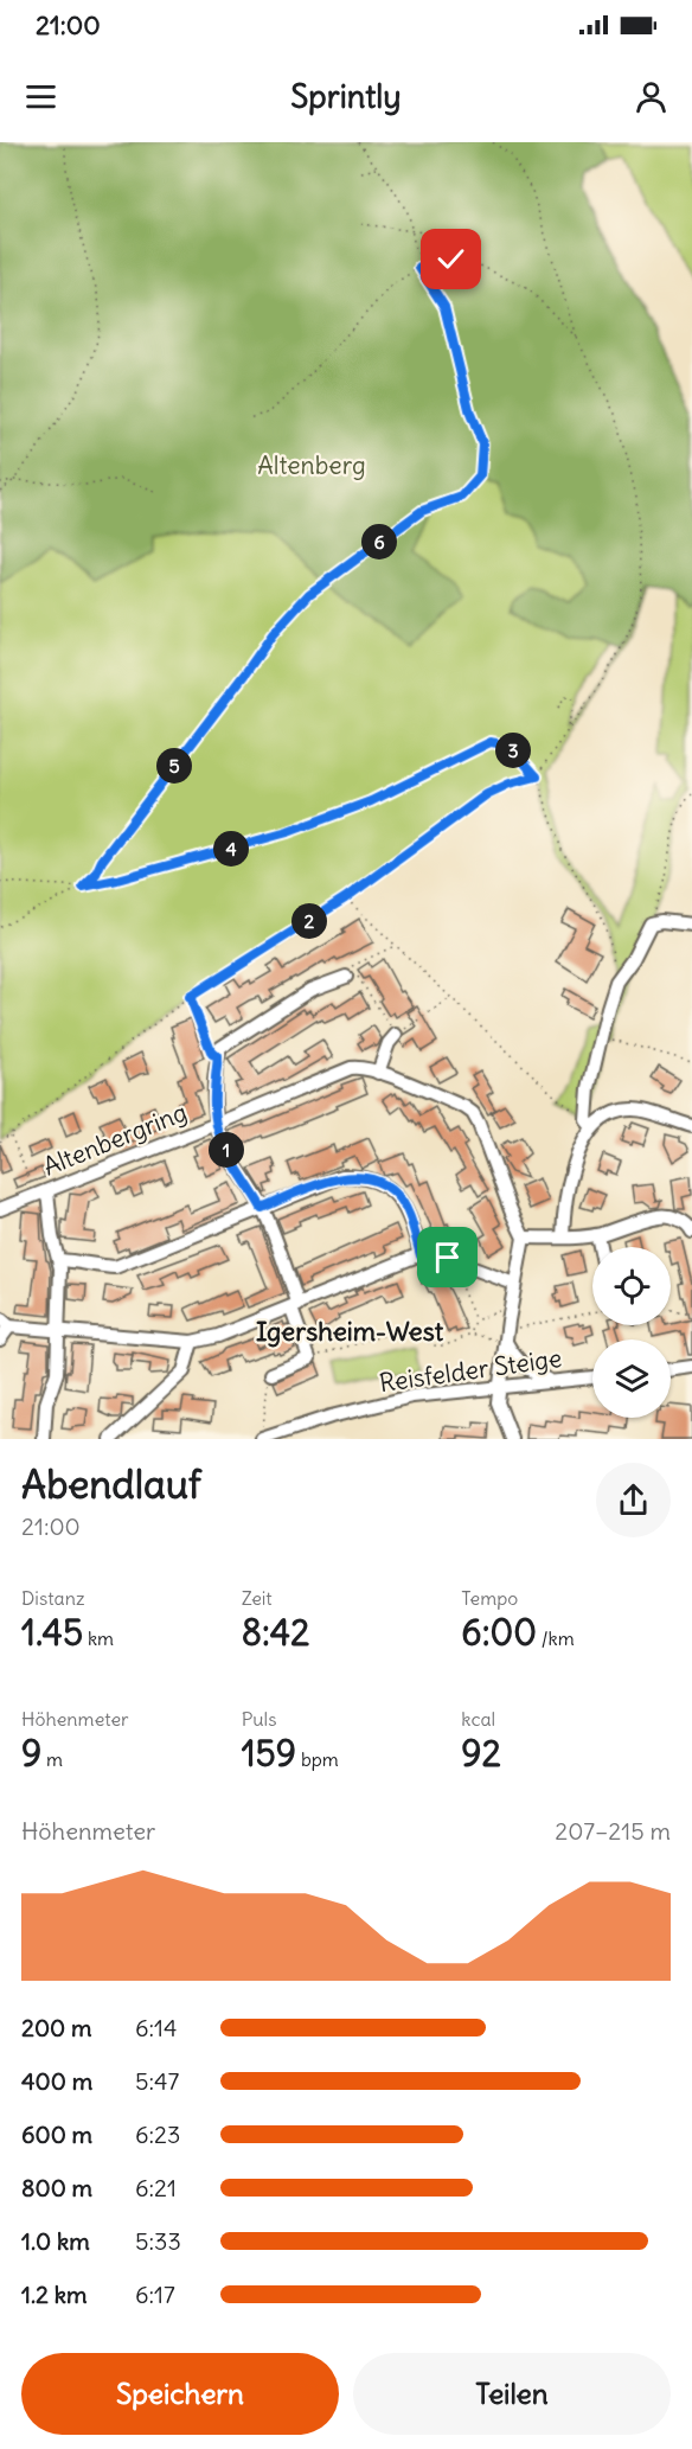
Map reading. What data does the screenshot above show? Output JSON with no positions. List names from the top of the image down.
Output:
{
  "streets": {
    "street": ["Altenbergring", "Reisfelder Steige"]
  },
  "districts": ["Igersheim-West"],
  "parks": ["Altenberg"],
  "page": {
    "status": "21:00",
    "header": "Sprintly",
    "pins": [
      "6",
      "3",
      "5",
      "4",
      "2",
      "1"
    ],
    "heading": ["Abendlauf", "21:00"],
    "stats": [
      ["Distanz", "1.45 km"],
      ["Zeit", "8:42"],
      ["Tempo", "6:00 /km"],
      ["Höhenmeter", "9 m"],
      ["Puls", "159 bpm"],
      ["kcal", "92"]
    ],
    "chart": ["Höhenmeter", "207–215 m"],
    "list": [
      {
        "name": "200 m",
        "note": "6:14"
      },
      {
        "name": "400 m",
        "note": "5:47"
      },
      {
        "name": "600 m",
        "note": "6:23"
      },
      {
        "name": "800 m",
        "note": "6:21"
      },
      {
        "name": "1.0 km",
        "note": "5:33"
      },
      {
        "name": "1.2 km",
        "note": "6:17"
      }
    ],
    "buttons": ["Speichern", "Teilen"]
  }
}
